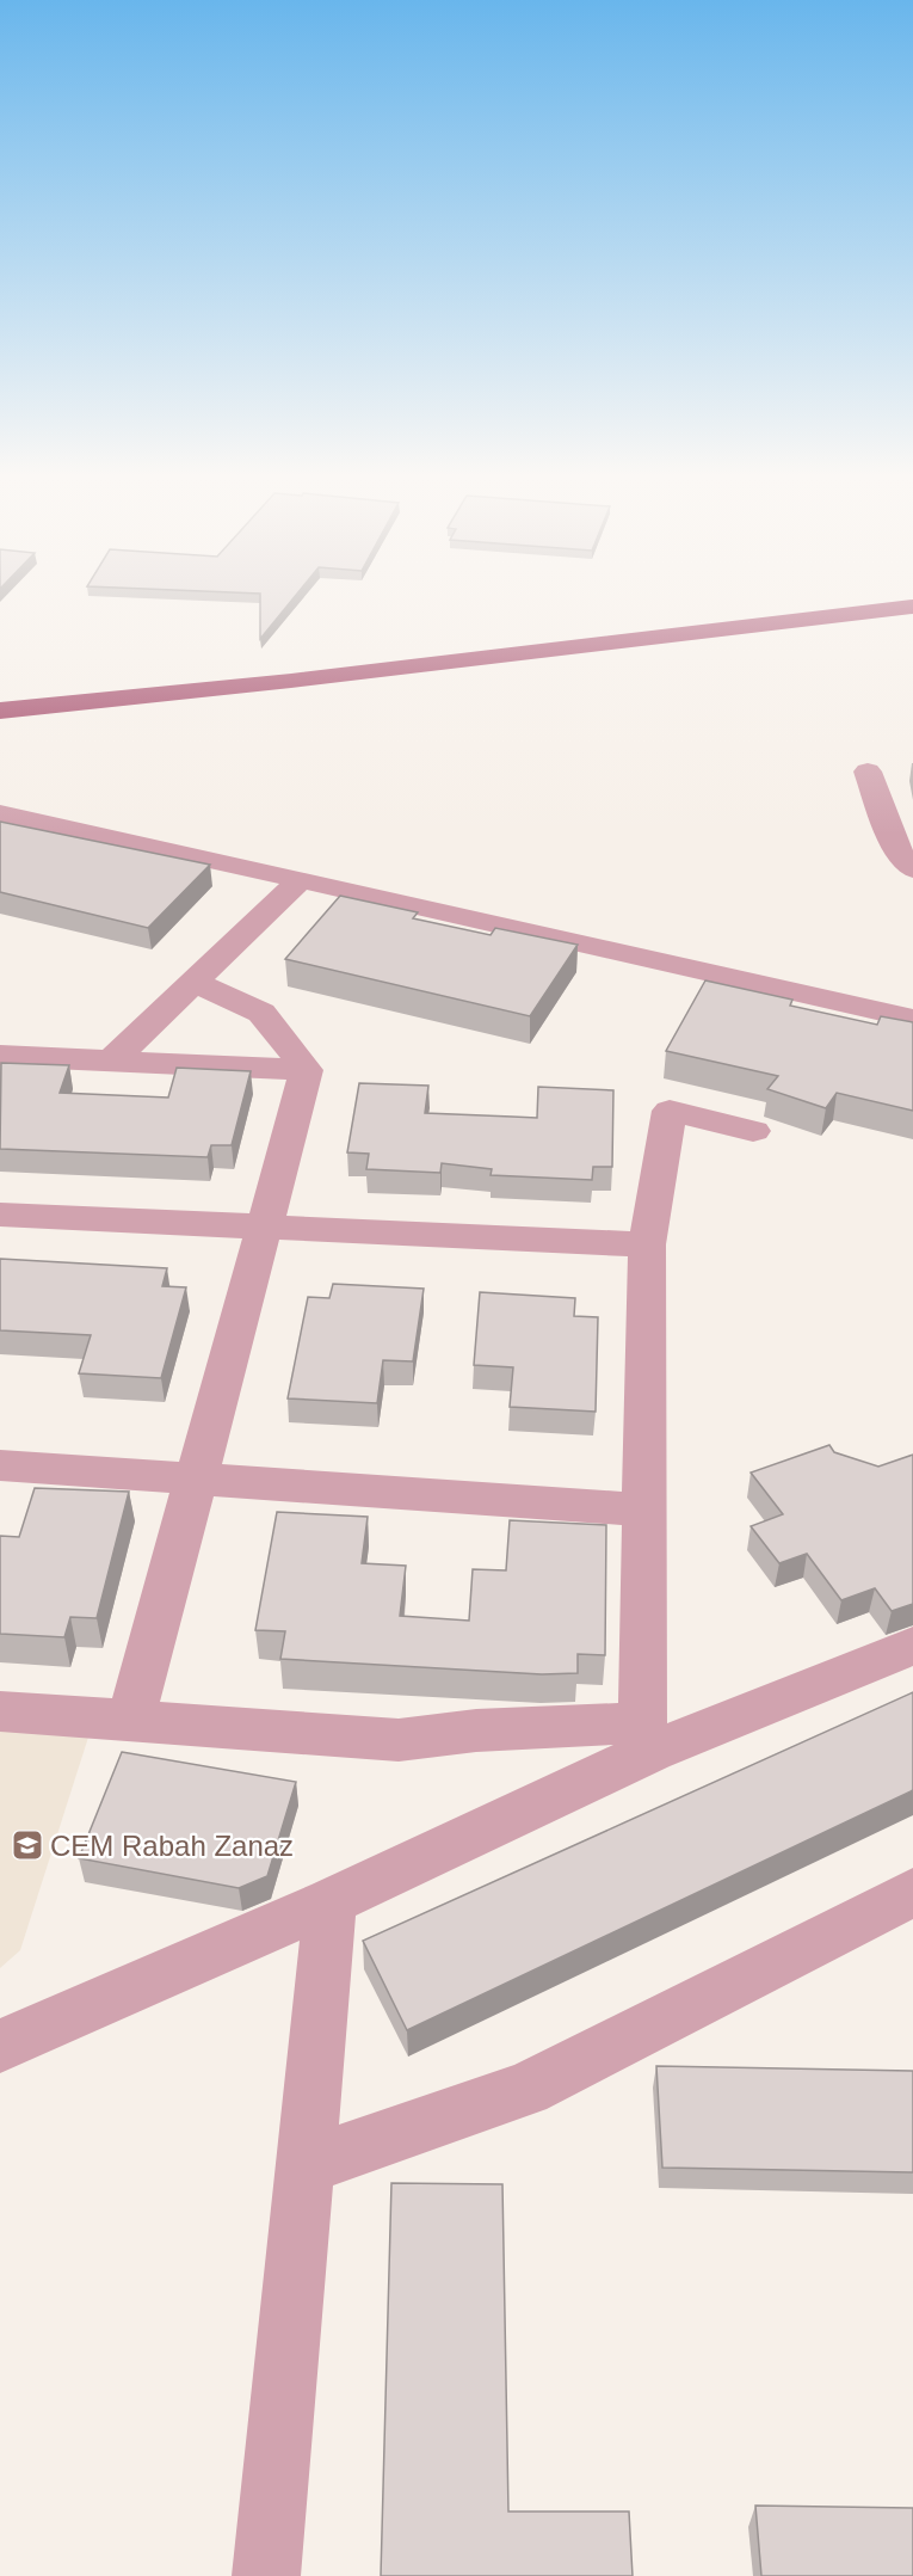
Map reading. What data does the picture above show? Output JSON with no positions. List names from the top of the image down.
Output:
{
  "places": {
    "school or university": ["CEM Rabah Zanaz"]
  }
}
